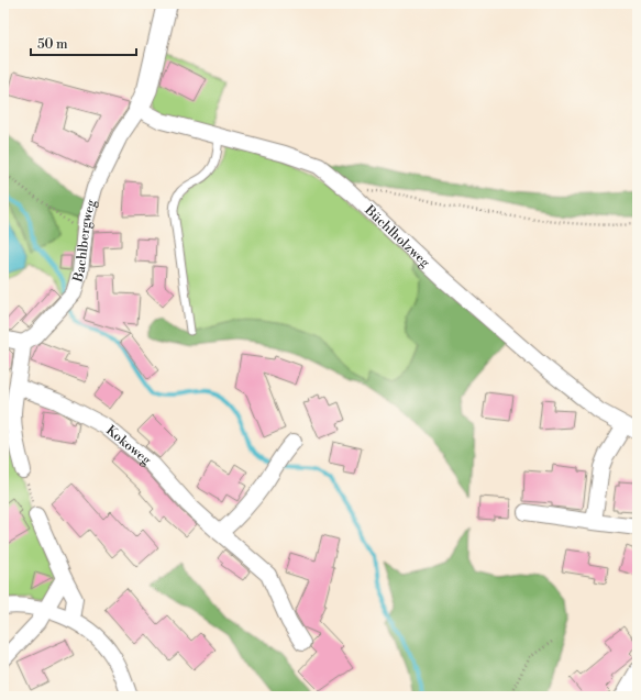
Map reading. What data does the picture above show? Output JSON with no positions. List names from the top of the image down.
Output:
{
  "streets": {
    "street": ["Büchlholzweg", "Bachlbergweg", "Kokoweg"]
  },
  "crossings": [
    ["Büchlholzweg", "Bachlbergweg"]
  ],
  "scale_bar": "50 m"
}
